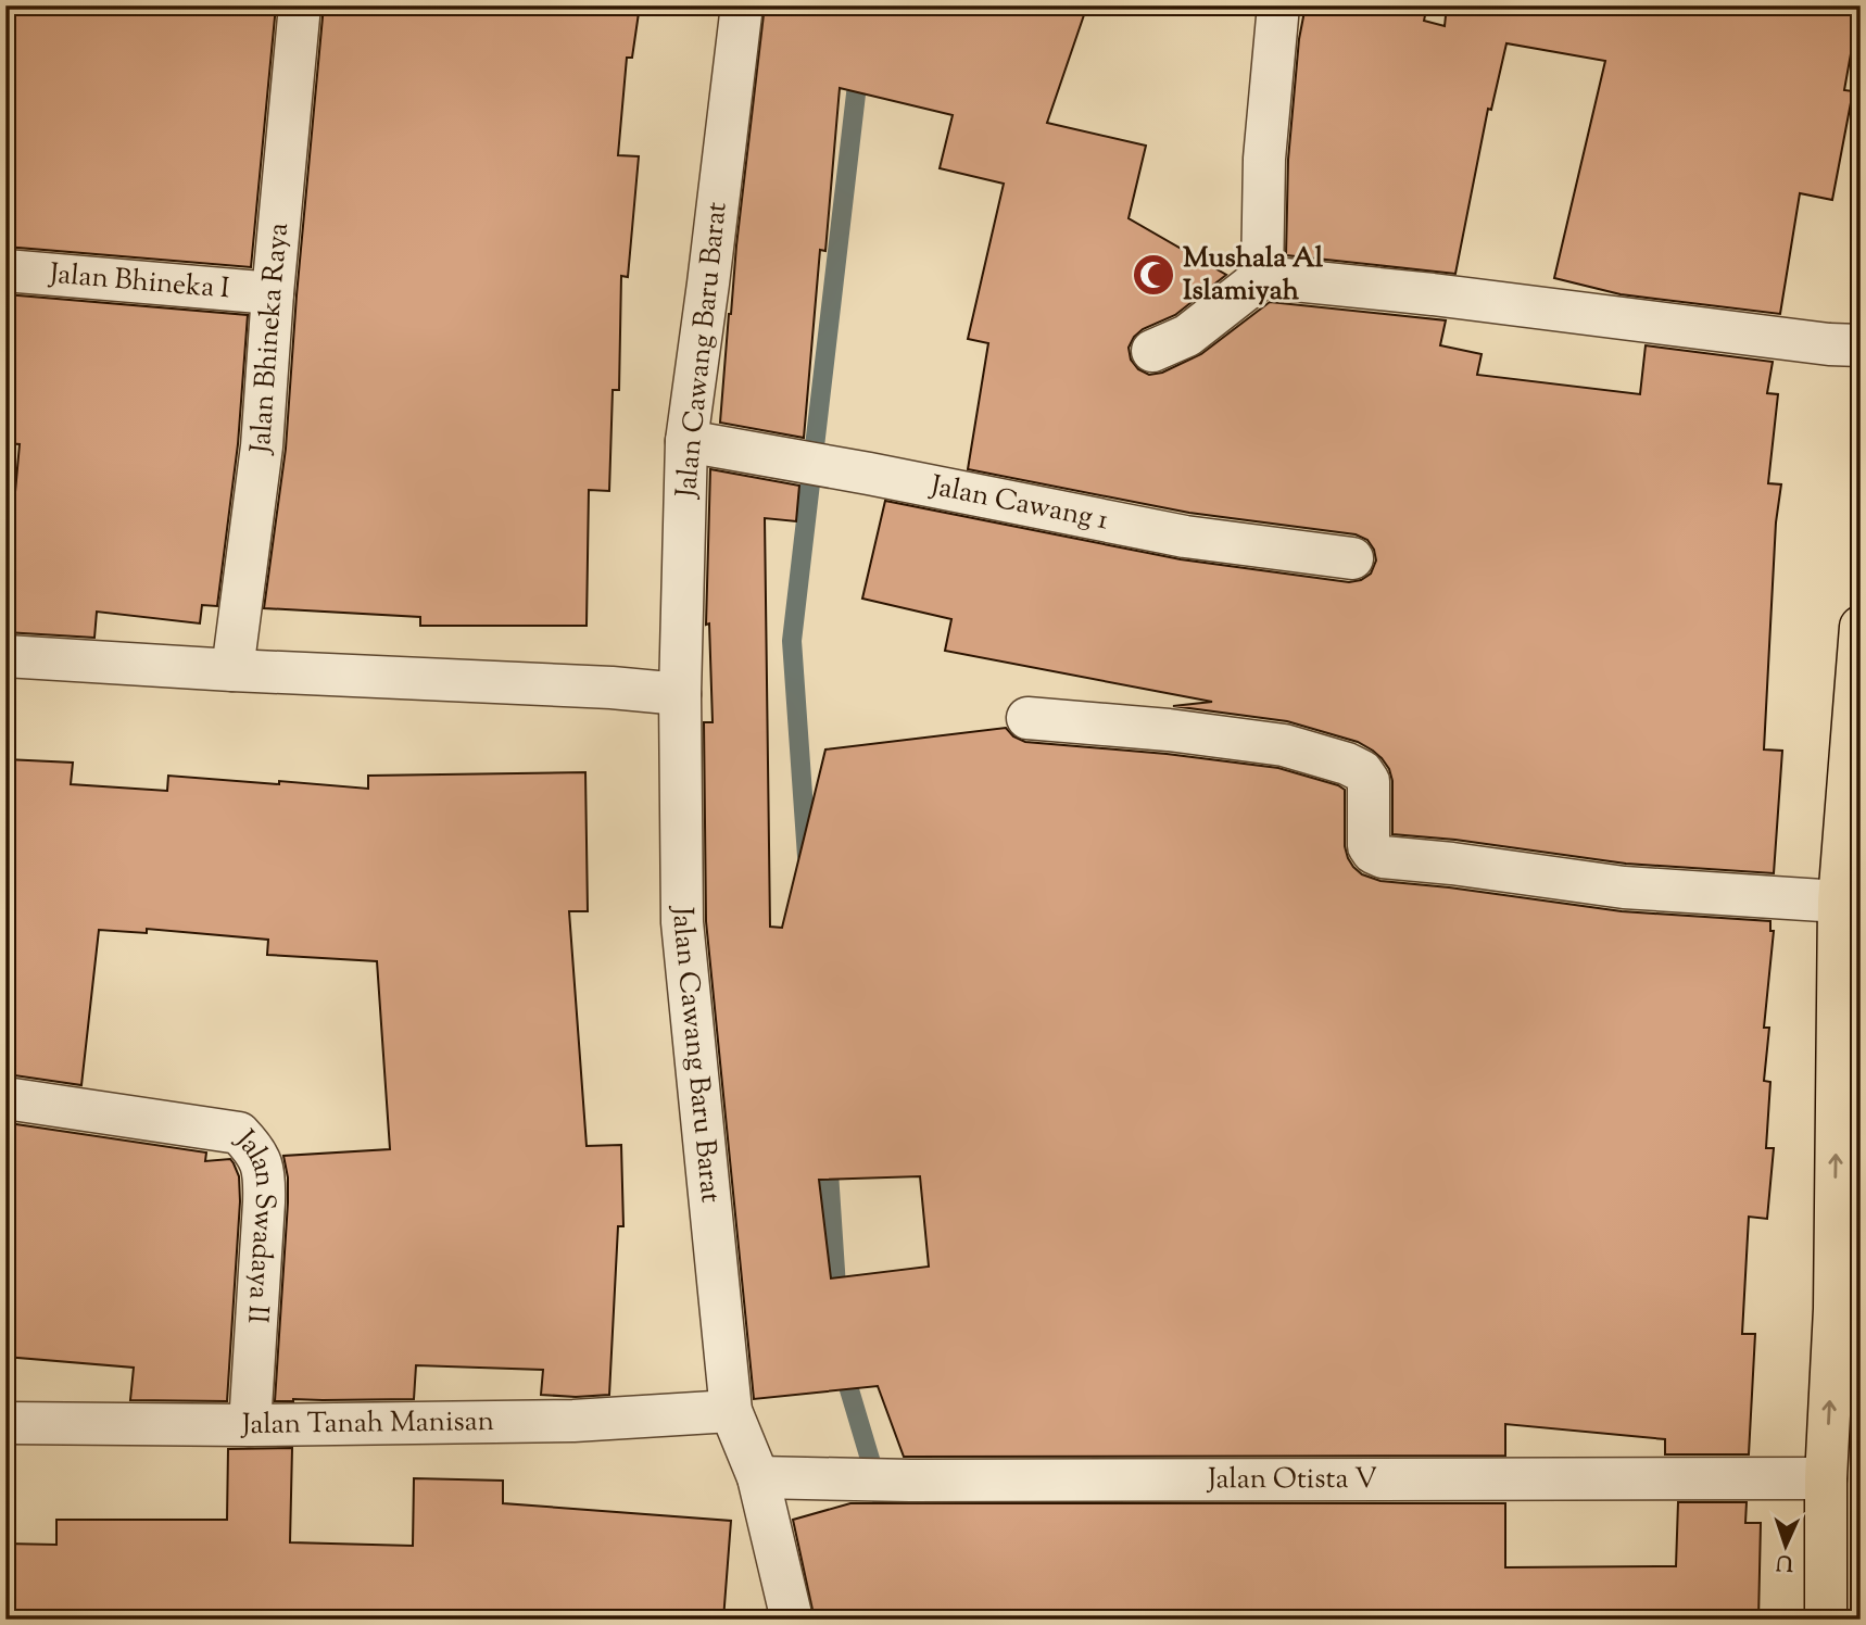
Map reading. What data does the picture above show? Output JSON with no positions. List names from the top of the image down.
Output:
{
  "streets": {
    "street": [
      "Jalan Bhineka I",
      "Jalan Bhineka Raya",
      "Jalan Cawang Baru Barat",
      "Jalan Cawang 1",
      "Jalan Swadaya II",
      "Jalan Tanah Manisan",
      "Jalan Otista V"
    ]
  },
  "crossings": [
    ["Jalan Bhineka I", "Jalan Bhineka Raya"],
    ["Jalan Cawang Baru Barat", "Jalan Cawang 1"],
    ["Jalan Cawang Baru Barat", "Jalan Tanah Manisan"],
    ["Jalan Cawang Baru Barat", "Jalan Otista V"],
    ["Jalan Swadaya II", "Jalan Tanah Manisan"]
  ],
  "places": {
    "mosque": ["Mushala Al Islamiyah"]
  },
  "north": "bottom"
}
